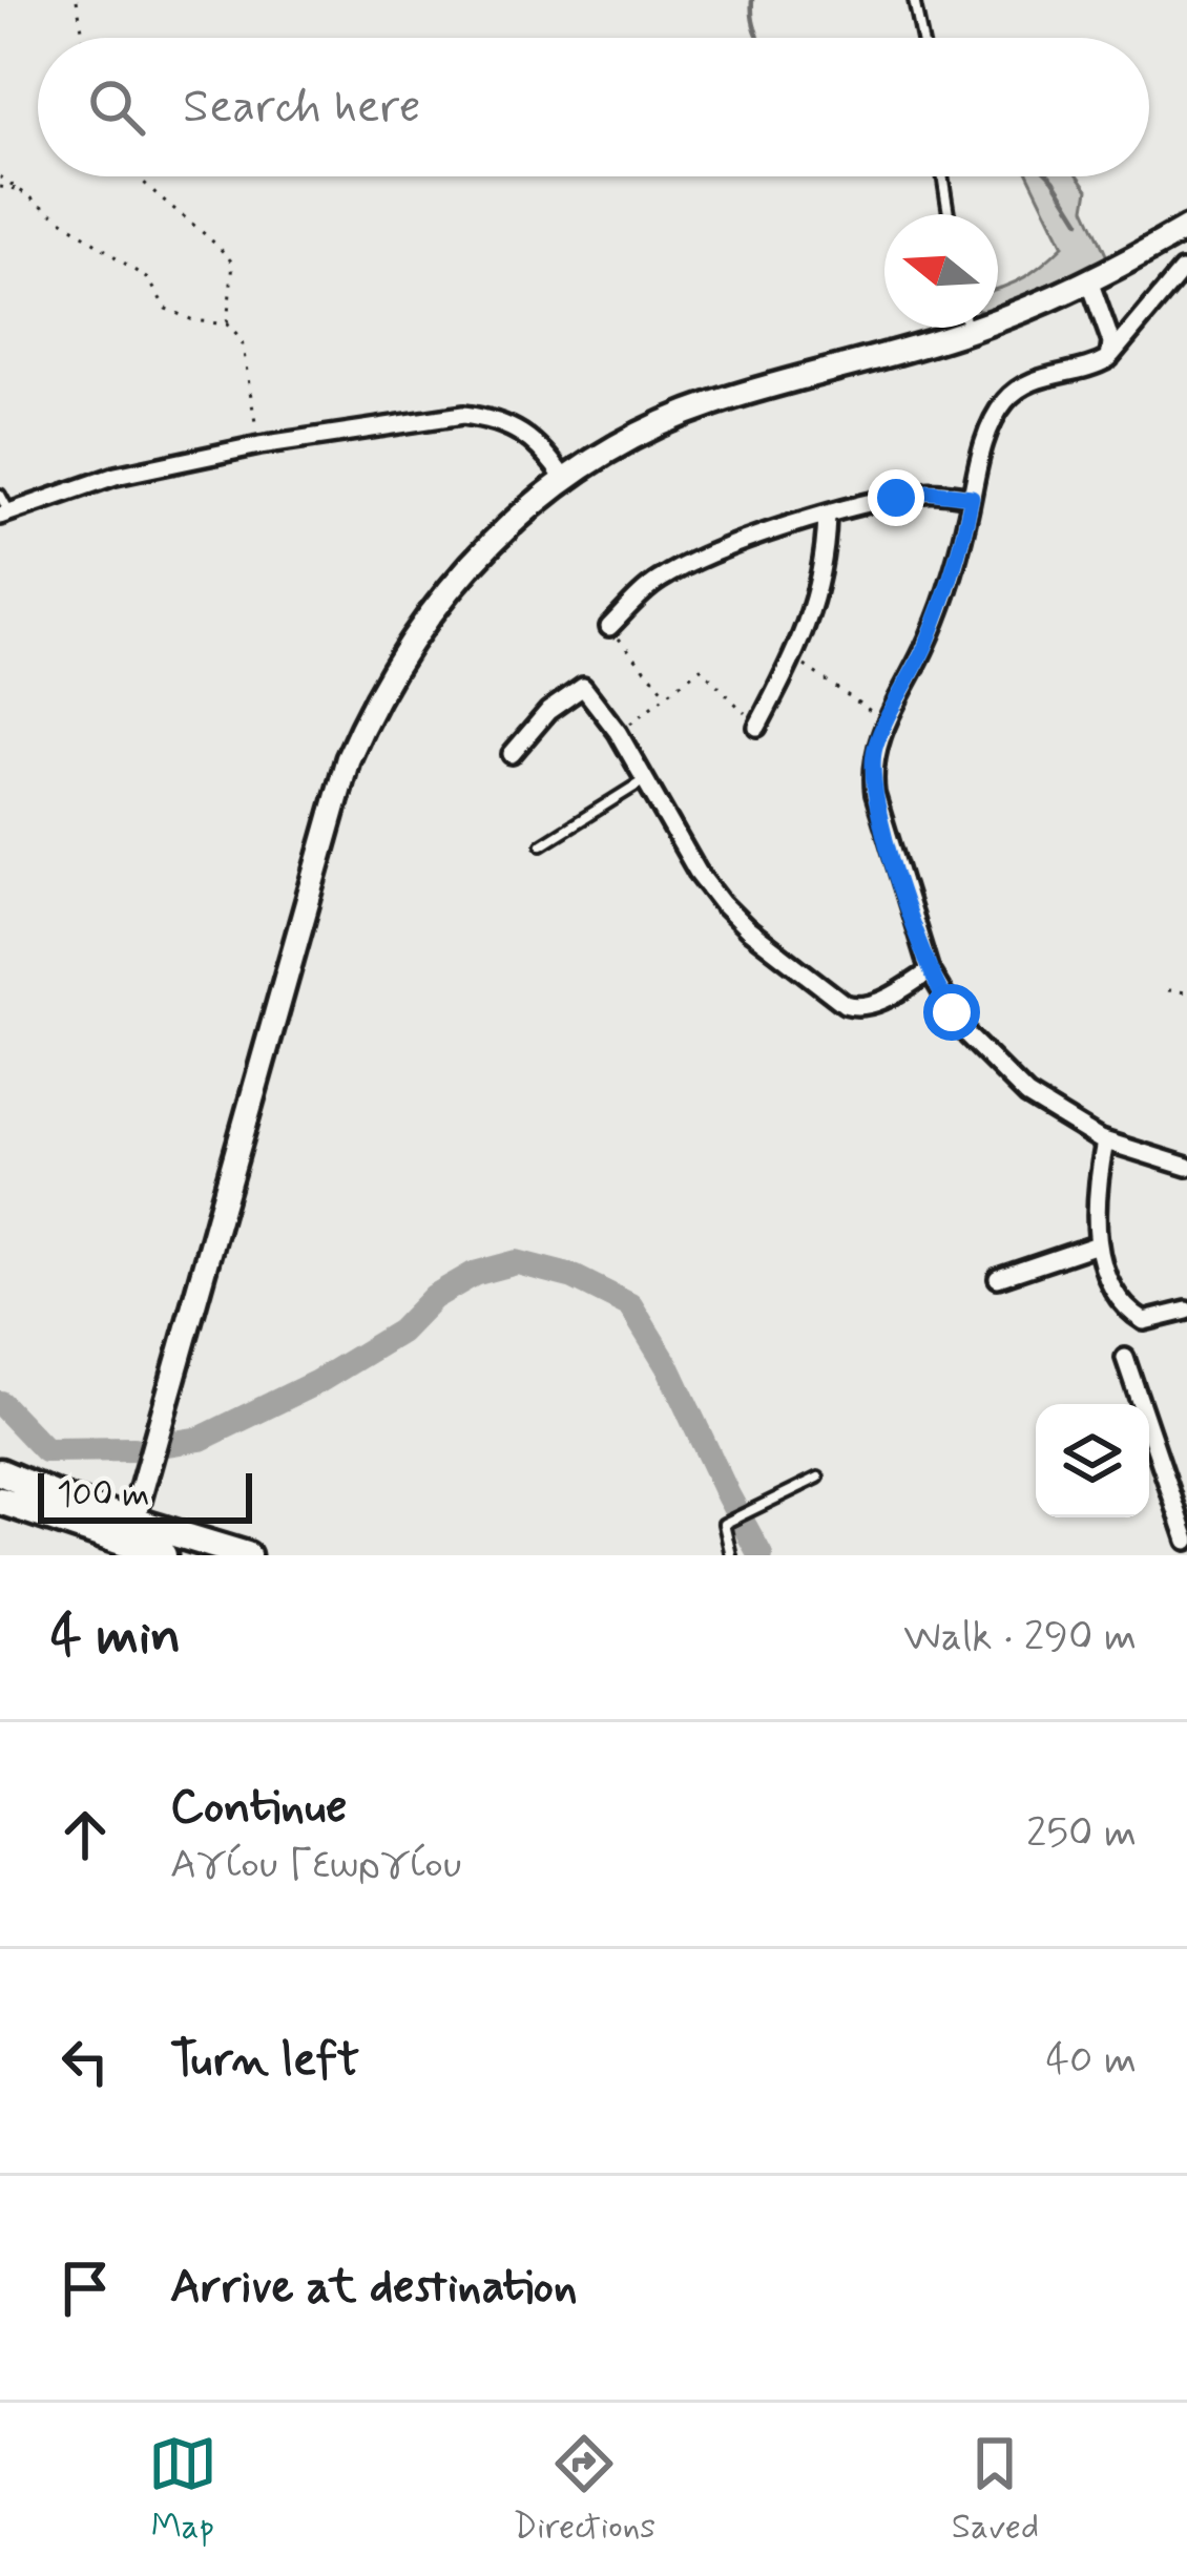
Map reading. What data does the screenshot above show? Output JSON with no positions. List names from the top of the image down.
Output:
{
  "scale_bar": "100 m",
  "north": "left",
  "page": {
    "search": "Search here",
    "scale": "100 m",
    "heading": ["4 min", "Walk · 290 m"],
    "list": [
      ["Continue", "Αγίου Γεωργίου", "250 m"],
      ["Turn left", "40 m"],
      "Arrive at destination"
    ],
    "nav": ["Map", "Directions", "Saved"]
  }
}
